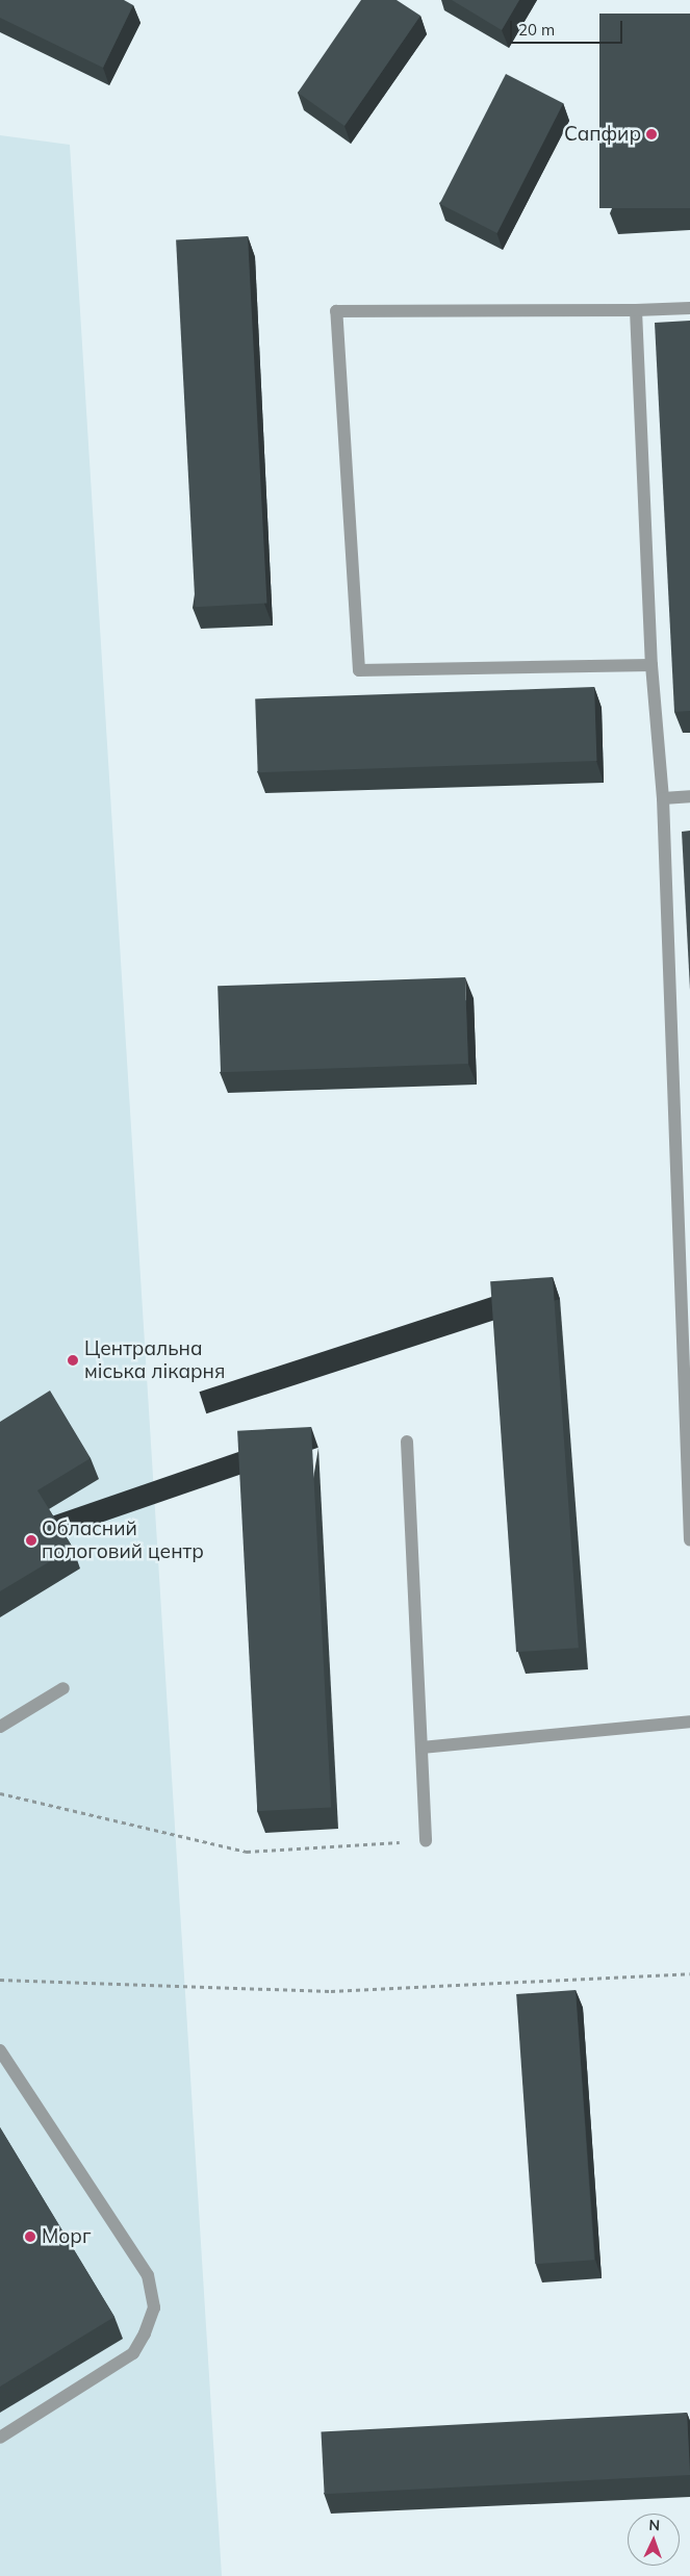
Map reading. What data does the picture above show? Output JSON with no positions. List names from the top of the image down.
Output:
{
  "places": [
    "Сапфир",
    "Центральна міська лікарня",
    "Обласний пологовий центр",
    "Морг"
  ],
  "scale_bar": "20 m",
  "north": "top"
}
